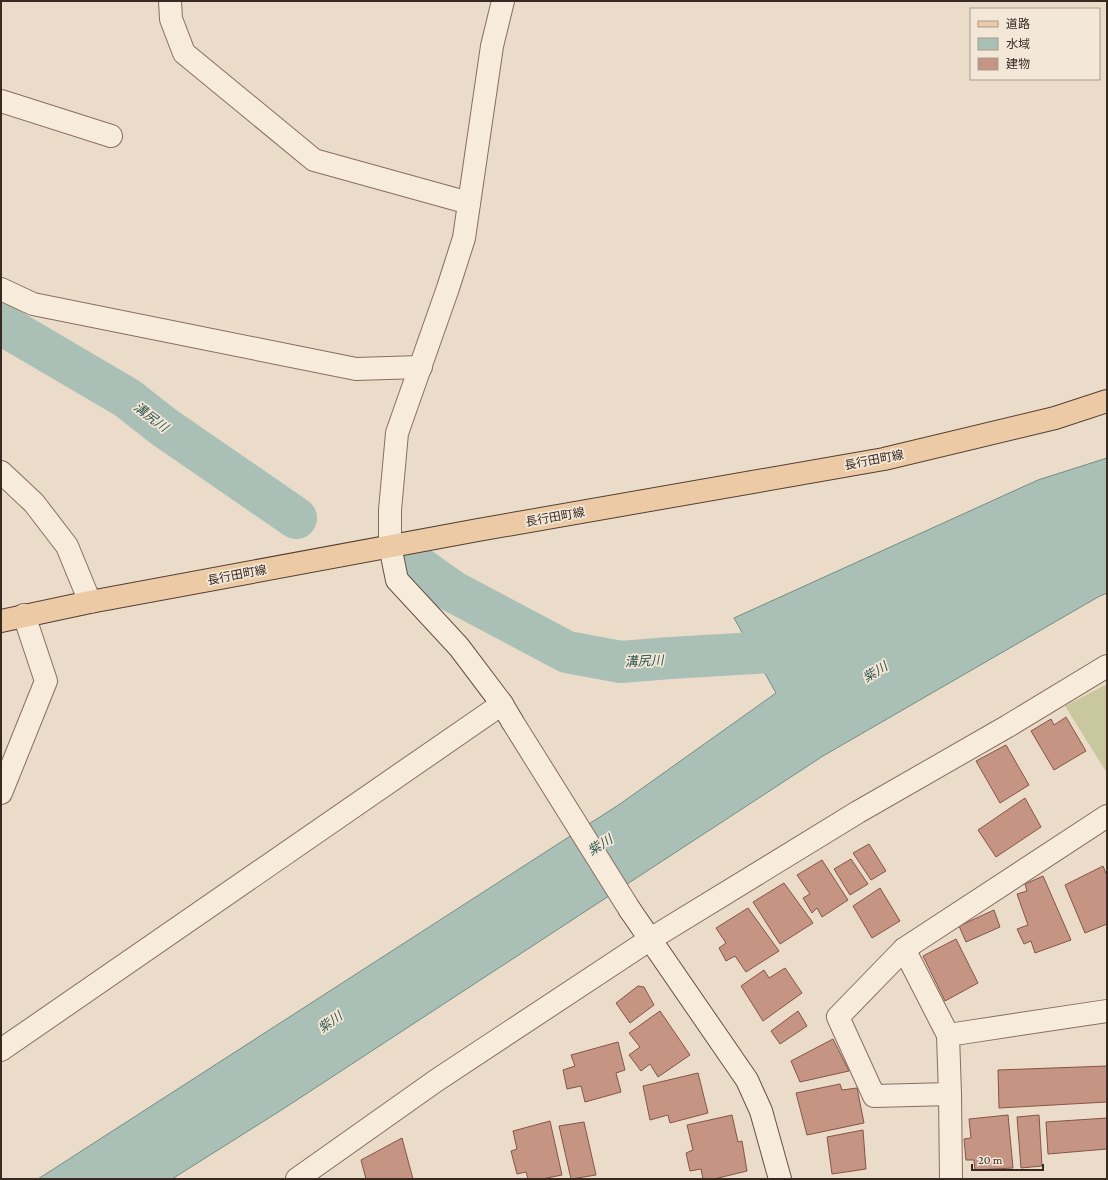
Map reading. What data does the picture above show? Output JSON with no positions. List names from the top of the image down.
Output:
{
  "streets": {
    "main road": ["長行田町線"]
  },
  "water": ["溝尻川", "紫川"],
  "legend": ["道路", "水域", "建物"],
  "scale_bar": "20 m"
}
